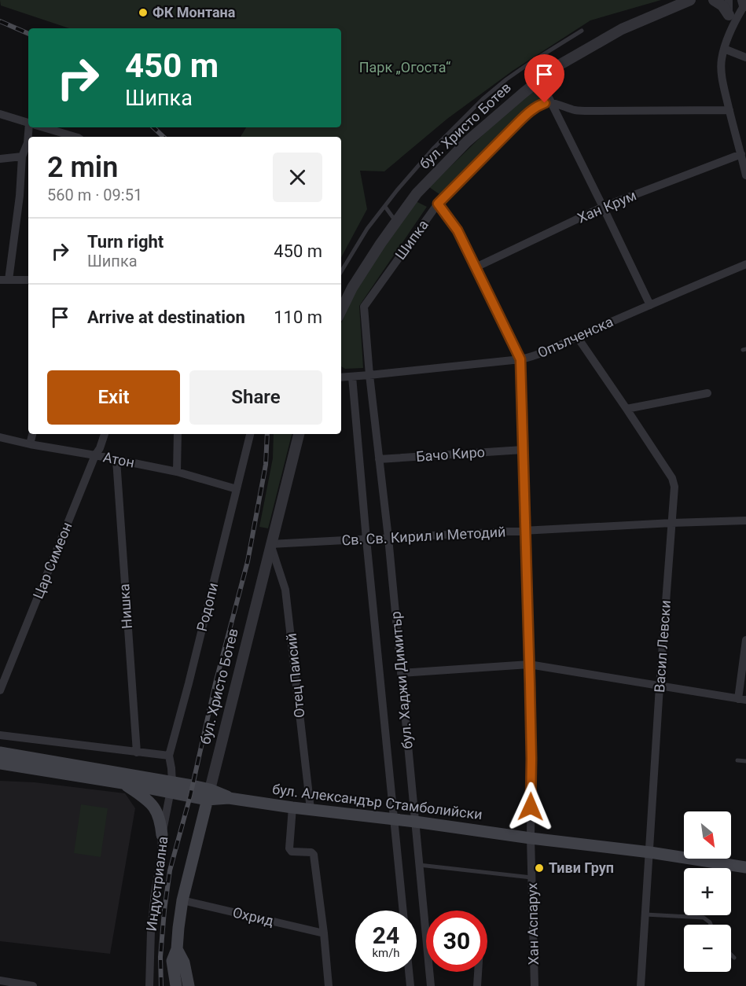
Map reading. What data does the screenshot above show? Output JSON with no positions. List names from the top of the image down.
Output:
{
  "streets": {
    "main road": ["бул. Христо Ботев", "бул. Александър Стамболийски"],
    "street": [
      "Хан Крум",
      "Шипка",
      "Опълченска",
      "Бачо Киро",
      "Атон",
      "Св. Св. Кирил и Методий",
      "Цар Симеон",
      "Нишка",
      "Родопи",
      "Васил Левски",
      "Отец Паисий",
      "бул. Хаджи Димитър",
      "Индустриална",
      "Охрид",
      "Хан Аспарух"
    ]
  },
  "crossings": [
    ["бул. Христо Ботев", "Св. Св. Кирил и Методий"],
    ["бул. Христо Ботев", "Отец Паисий"],
    ["бул. Христо Ботев", "бул. Александър Стамболийски"],
    ["бул. Христо Ботев", "Охрид"],
    ["Хан Крум", "Хан Аспарух"],
    ["Шипка", "Опълченска"],
    ["Шипка", "бул. Хаджи Димитър"],
    ["Шипка", "Хан Аспарух"],
    ["Опълченска", "Васил Левски"],
    ["Опълченска", "бул. Хаджи Димитър"],
    ["Опълченска", "Хан Аспарух"],
    ["Бачо Киро", "бул. Хаджи Димитър"],
    ["Бачо Киро", "Хан Аспарух"],
    ["Атон", "Цар Симеон"],
    ["Атон", "Нишка"],
    ["Атон", "Родопи"],
    ["Св. Св. Кирил и Методий", "Васил Левски"],
    ["Св. Св. Кирил и Методий", "Отец Паисий"],
    ["Св. Св. Кирил и Методий", "бул. Хаджи Димитър"],
    ["Св. Св. Кирил и Методий", "Хан Аспарух"],
    ["Родопи", "бул. Александър Стамболийски"],
    ["Родопи", "Индустриална"],
    ["Васил Левски", "бул. Александър Стамболийски"],
    ["Отец Паисий", "бул. Александър Стамболийски"],
    ["бул. Хаджи Димитър", "бул. Александър Стамболийски"],
    ["бул. Александър Стамболийски", "Индустриална"],
    ["бул. Александър Стамболийски", "Хан Аспарух"]
  ],
  "parks": ["Парк „Огоста“"],
  "places": ["ФК Монтана", "Тиви Груп"],
  "north": "bottom right",
  "page": {
    "turn": ["450 m", "Шипка"],
    "heading": ["2 min", "560 m · 09:51"],
    "list": [
      {
        "name": "Turn right",
        "note": "Шипка",
        "value": "450 m"
      },
      {
        "name": "Arrive at destination",
        "value": "110 m"
      }
    ],
    "buttons": ["Exit", "Share"],
    "map_buttons": ["+", "−"],
    "speed": "24 km/h",
    "limit": "30"
  }
}
